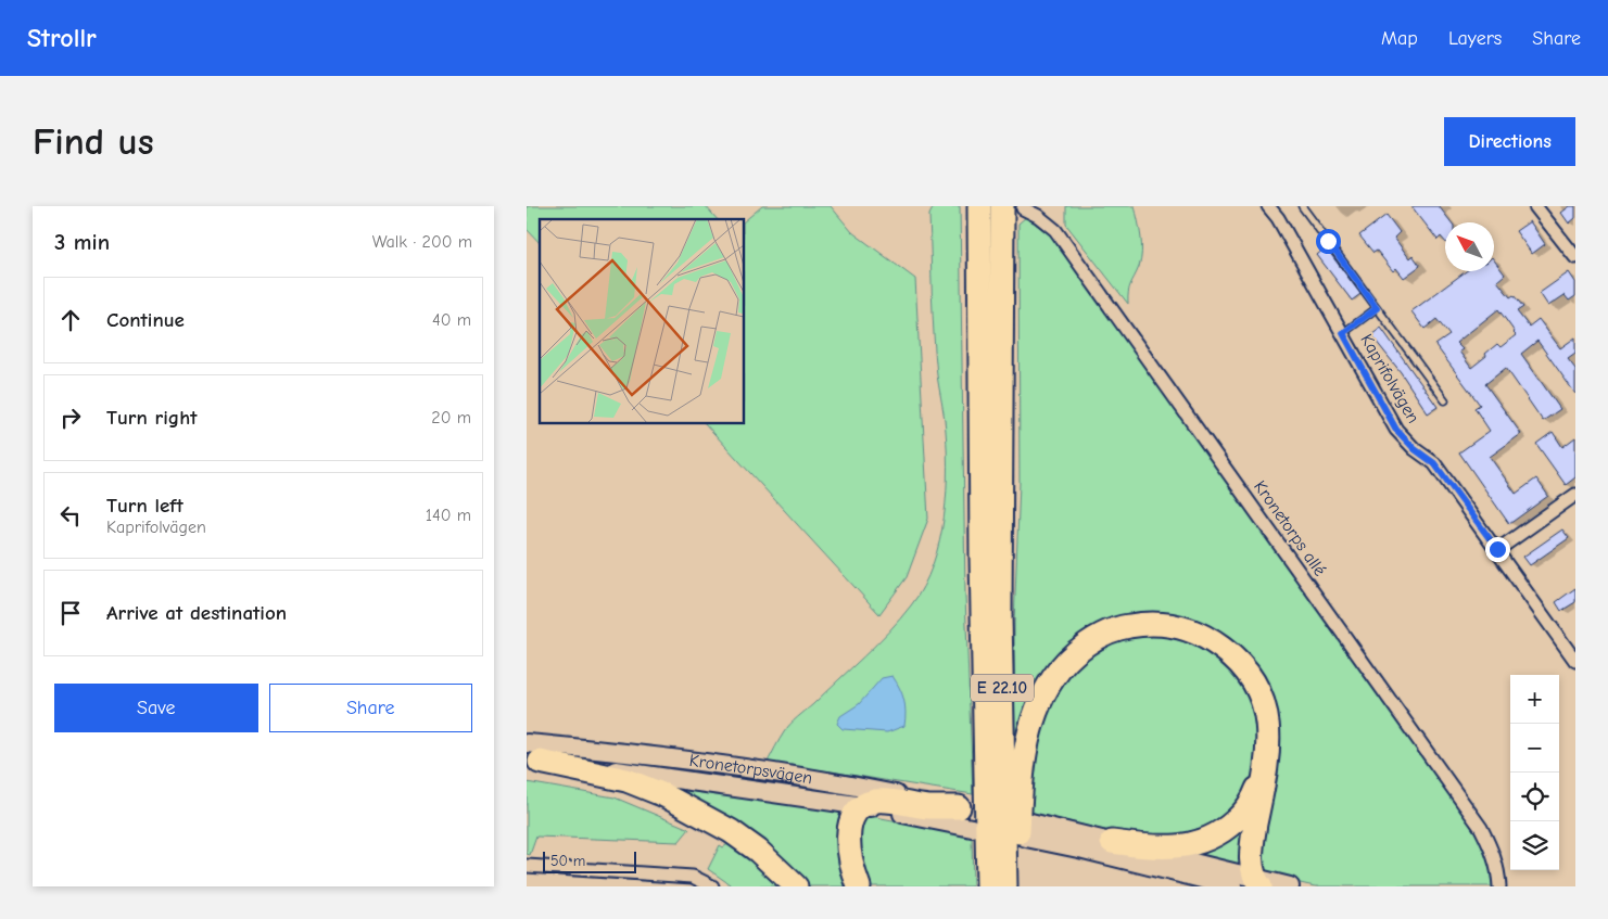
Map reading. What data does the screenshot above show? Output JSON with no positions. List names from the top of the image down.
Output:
{
  "streets": {
    "highway": ["E 22.10"],
    "main road": ["Kronetorpsvägen"],
    "street": ["Kaprifolvägen", "Kronetorps allé"]
  },
  "crossings": [
    ["Kronetorps allé", "E 22.10"]
  ],
  "scale_bar": "50 m",
  "north": "top left",
  "page": {
    "header": "Strollr",
    "nav": ["Map", "Layers", "Share"],
    "buttons": [
      "Directions",
      ["Save", "Share"]
    ],
    "title": "Find us",
    "heading": ["3 min", "Walk · 200 m"],
    "list": [
      ["Continue", "40 m"],
      ["Turn right", "20 m"],
      ["Turn left", "Kaprifolvägen", "140 m"],
      "Arrive at destination"
    ],
    "map_buttons": ["+", "−"],
    "scale": "50 m"
  }
}
